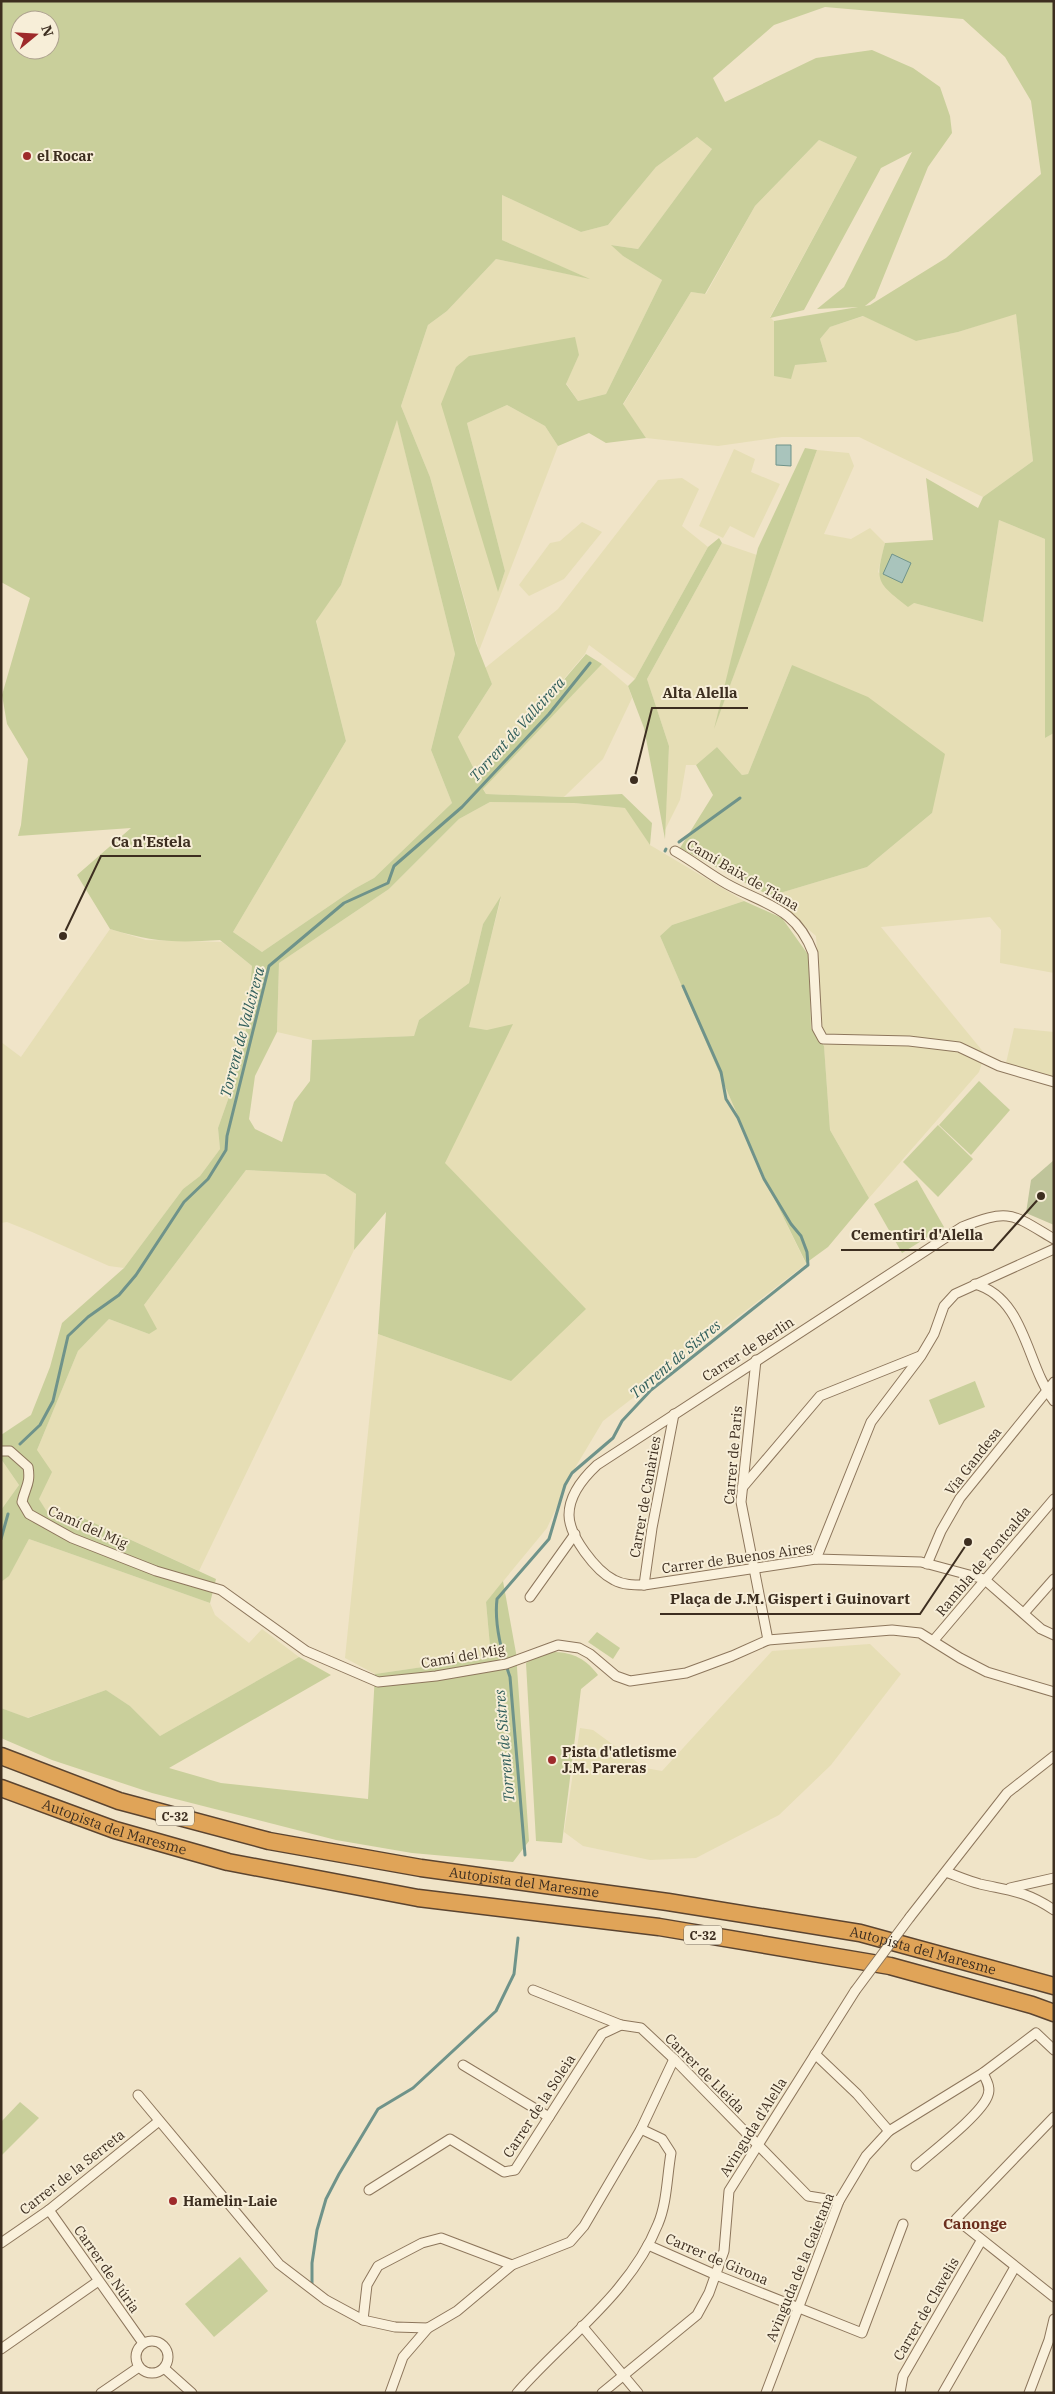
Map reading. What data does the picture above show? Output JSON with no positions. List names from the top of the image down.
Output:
{
  "streets": {
    "highway": ["C-32", "Autopista del Maresme"],
    "street": [
      "Camí Baix de Tiana",
      "Carrer de Berlin",
      "Carrer de Paris",
      "Via Gandesa",
      "Carrer de Canàries",
      "Camí del Mig",
      "Carrer de Buenos Aires",
      "Rambla de Fontcalda",
      "Carrer de Lleida",
      "Carrer de la Soleia",
      "Avinguda d'Alella",
      "Carrer de la Serreta",
      "Carrer de Girona",
      "Avinguda de la Gaietana",
      "Carrer de Núria",
      "Carrer de Clavelis"
    ]
  },
  "crossings": [
    ["Carrer de Berlin", "Carrer de Paris"],
    ["Carrer de Berlin", "Carrer de Canàries"],
    ["Carrer de Berlin", "Carrer de Buenos Aires"],
    ["Carrer de Paris", "Camí del Mig"],
    ["Carrer de Paris", "Carrer de Buenos Aires"],
    ["Via Gandesa", "Carrer de Buenos Aires"],
    ["Carrer de Canàries", "Carrer de Buenos Aires"],
    ["Camí del Mig", "Rambla de Fontcalda"],
    ["Carrer de Buenos Aires", "Rambla de Fontcalda"],
    ["Carrer de Lleida", "Carrer de la Soleia"],
    ["Carrer de Lleida", "Avinguda d'Alella"],
    ["Carrer de Lleida", "Avinguda de la Gaietana"],
    ["Avinguda d'Alella", "Carrer de Girona"],
    ["Carrer de la Serreta", "Carrer de Núria"],
    ["Carrer de Girona", "Avinguda de la Gaietana"]
  ],
  "districts": ["Canonge"],
  "water": ["Torrent de Vallcirera", "Torrent de Sistres"],
  "places": [
    "el Rocar",
    "Alta Alella",
    "Ca n'Estela",
    "Cementiri d'Alella",
    "Plaça de J.M. Gispert i Guinovart",
    "Pista d'atletisme J.M. Pareras",
    "Hamelin-Laie"
  ],
  "north": "right"
}
